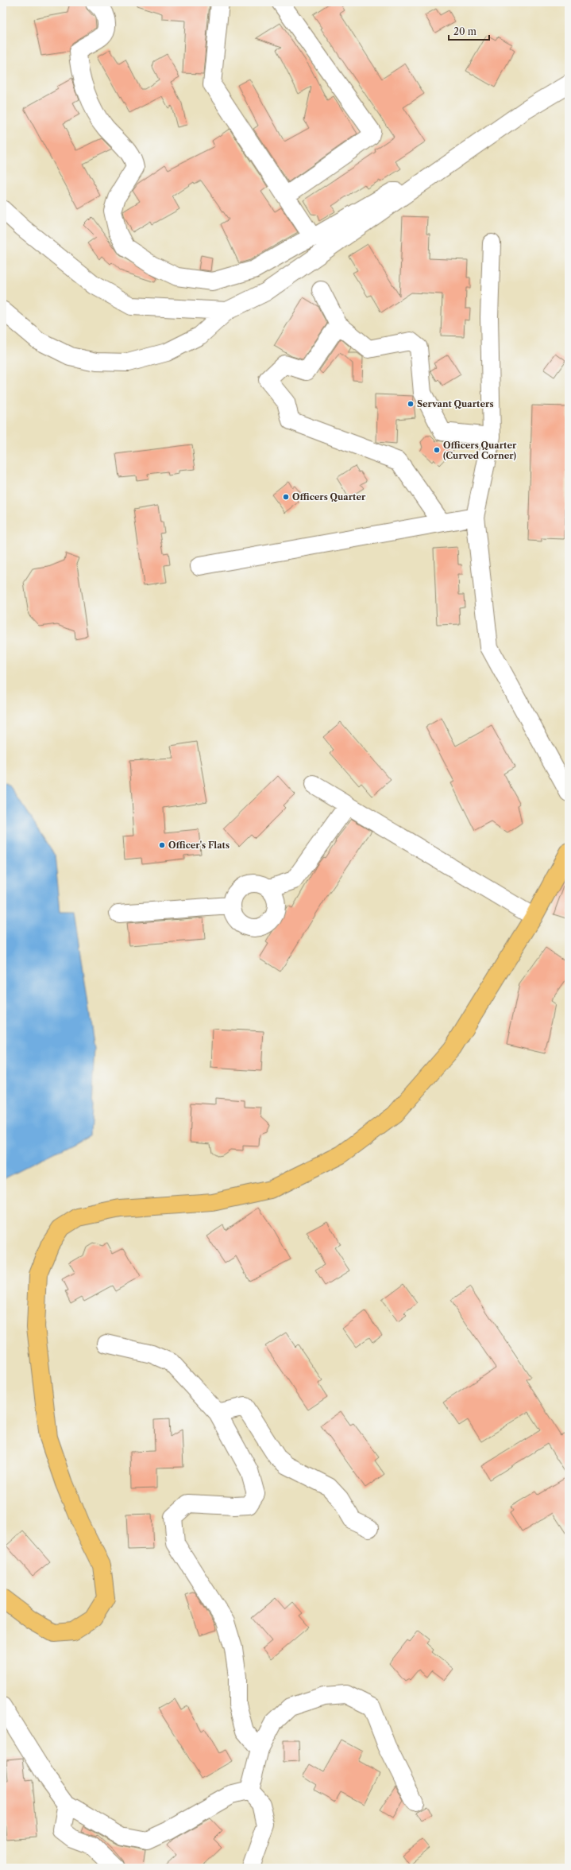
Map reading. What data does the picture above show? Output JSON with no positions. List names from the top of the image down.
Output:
{
  "places": [
    "Servant Quarters",
    "Officers Quarter (Curved Corner)",
    "Officers Quarter",
    "Officer's Flats"
  ],
  "scale_bar": "20 m"
}
